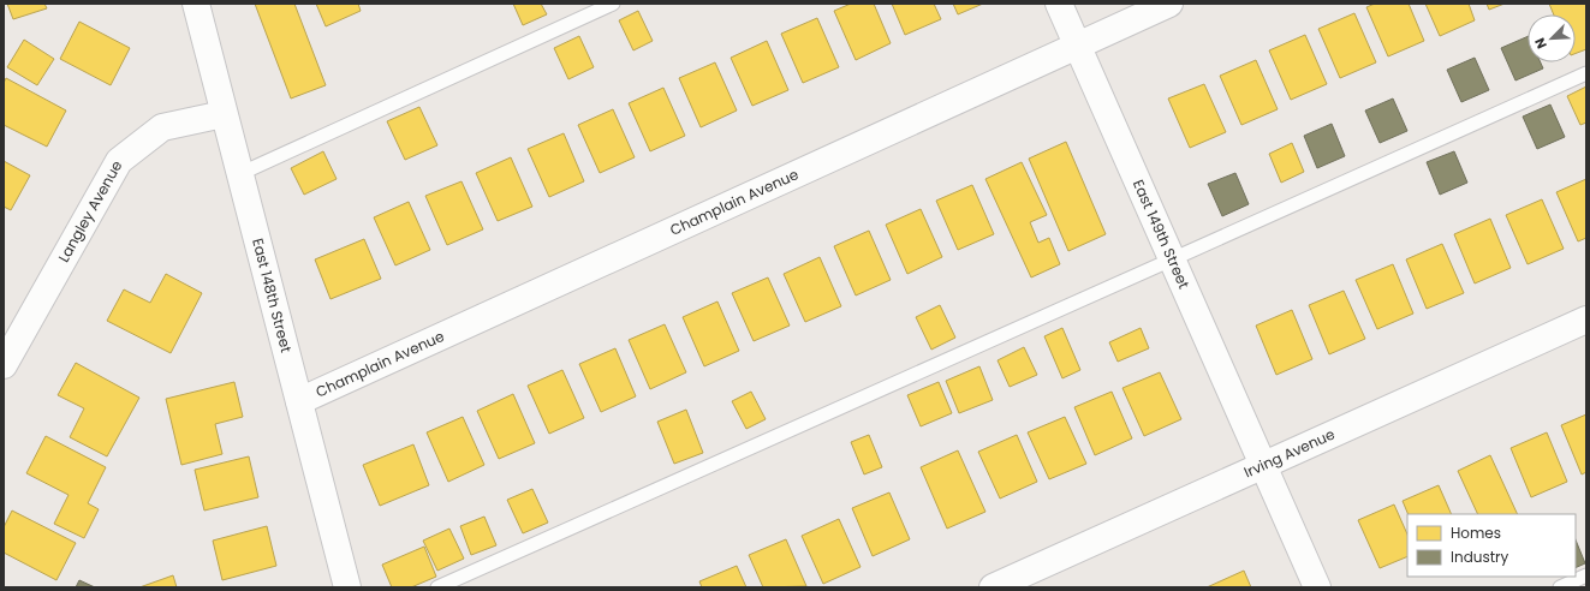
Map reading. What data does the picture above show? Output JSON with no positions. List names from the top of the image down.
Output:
{
  "streets": {
    "street": [
      "Champlain Avenue",
      "Langley Avenue",
      "East 149th Street",
      "East 148th Street",
      "Irving Avenue"
    ]
  },
  "crossings": [
    ["Champlain Avenue", "East 149th Street"],
    ["Champlain Avenue", "East 148th Street"],
    ["Langley Avenue", "East 148th Street"],
    ["East 149th Street", "Irving Avenue"]
  ],
  "legend": ["Homes", "Industry"],
  "north": "bottom left"
}
